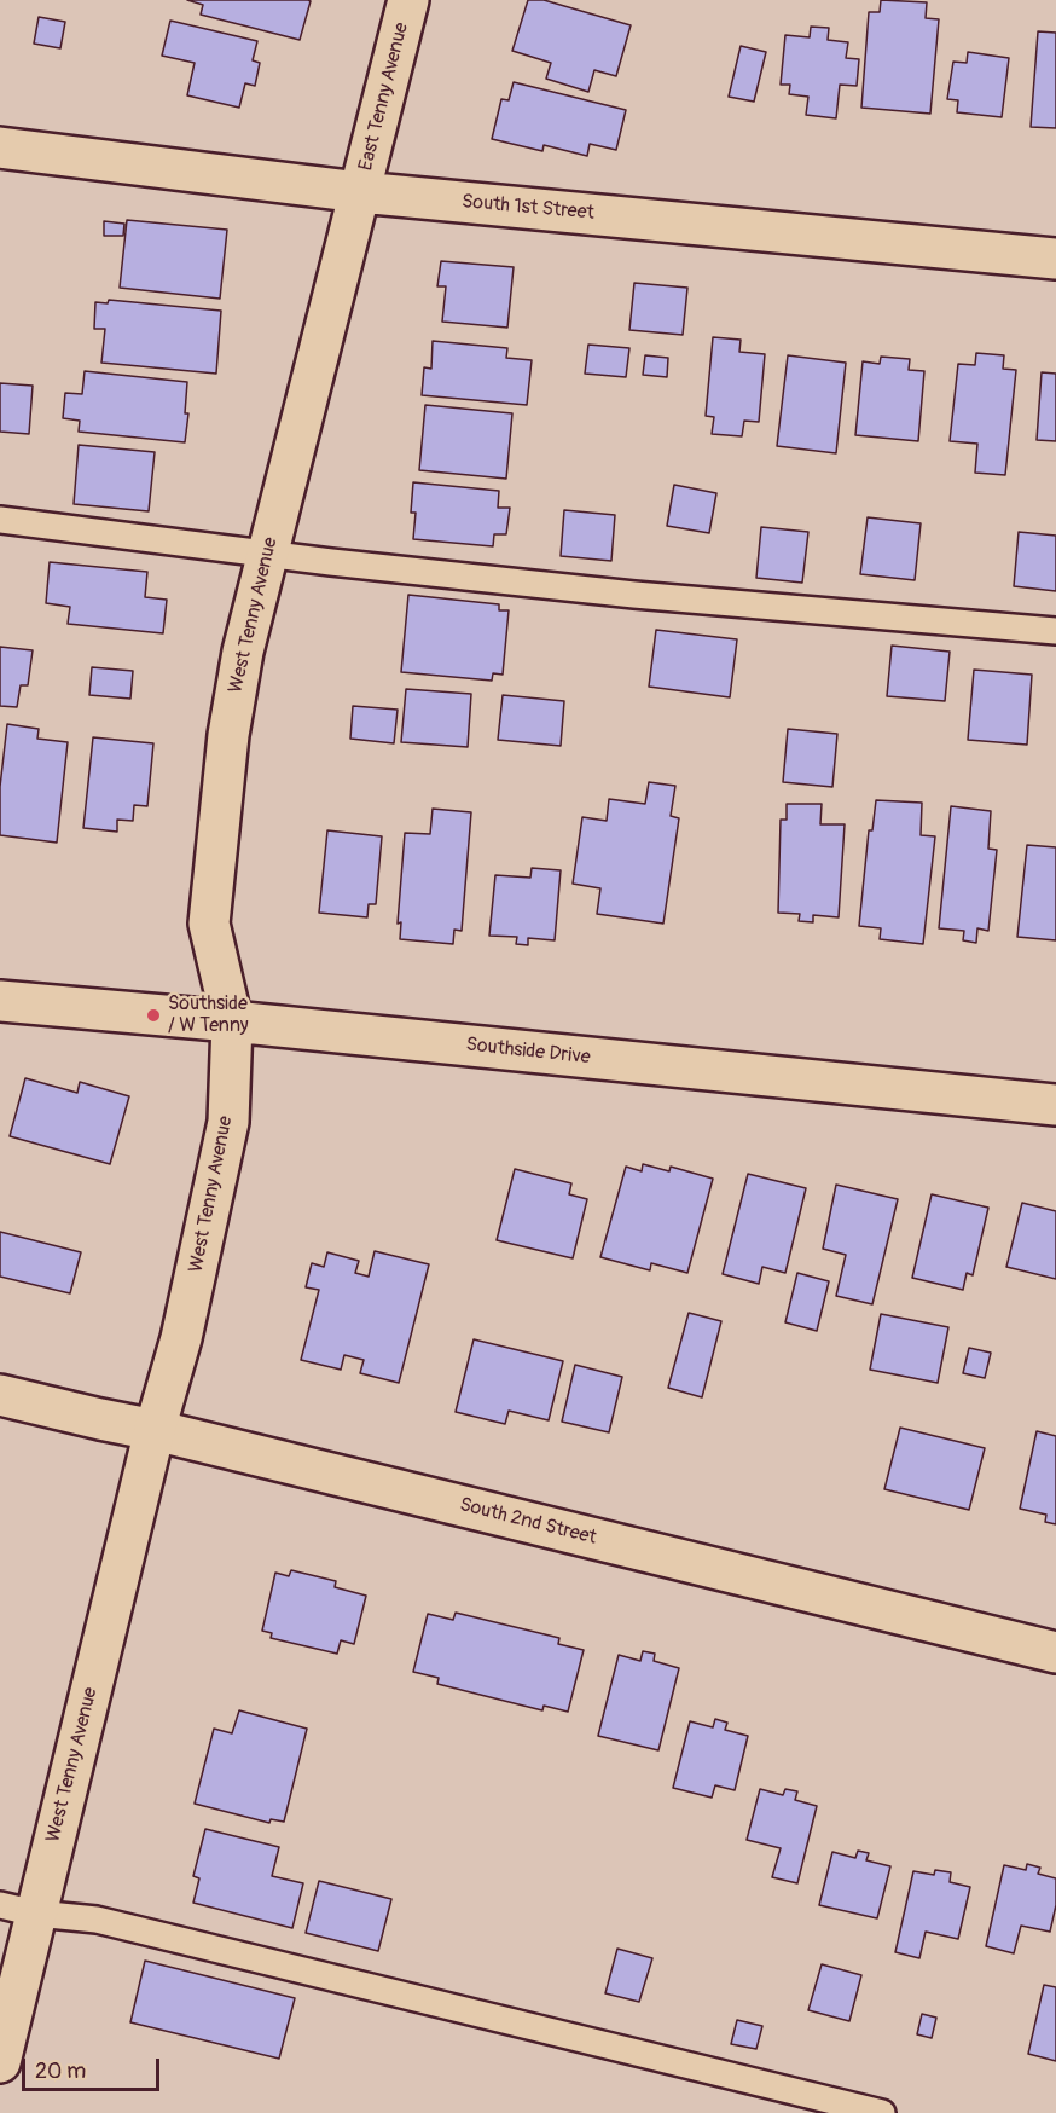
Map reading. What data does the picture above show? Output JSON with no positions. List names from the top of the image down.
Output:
{
  "streets": {
    "street": [
      "East Tenny Avenue",
      "South 1st Street",
      "West Tenny Avenue",
      "Southside Drive",
      "South 2nd Street"
    ]
  },
  "crossings": [
    ["East Tenny Avenue", "South 1st Street"],
    ["East Tenny Avenue", "West Tenny Avenue"],
    ["South 1st Street", "West Tenny Avenue"],
    ["West Tenny Avenue", "Southside Drive"],
    ["West Tenny Avenue", "South 2nd Street"]
  ],
  "places": ["Southside / W Tenny"],
  "scale_bar": "20 m"
}
